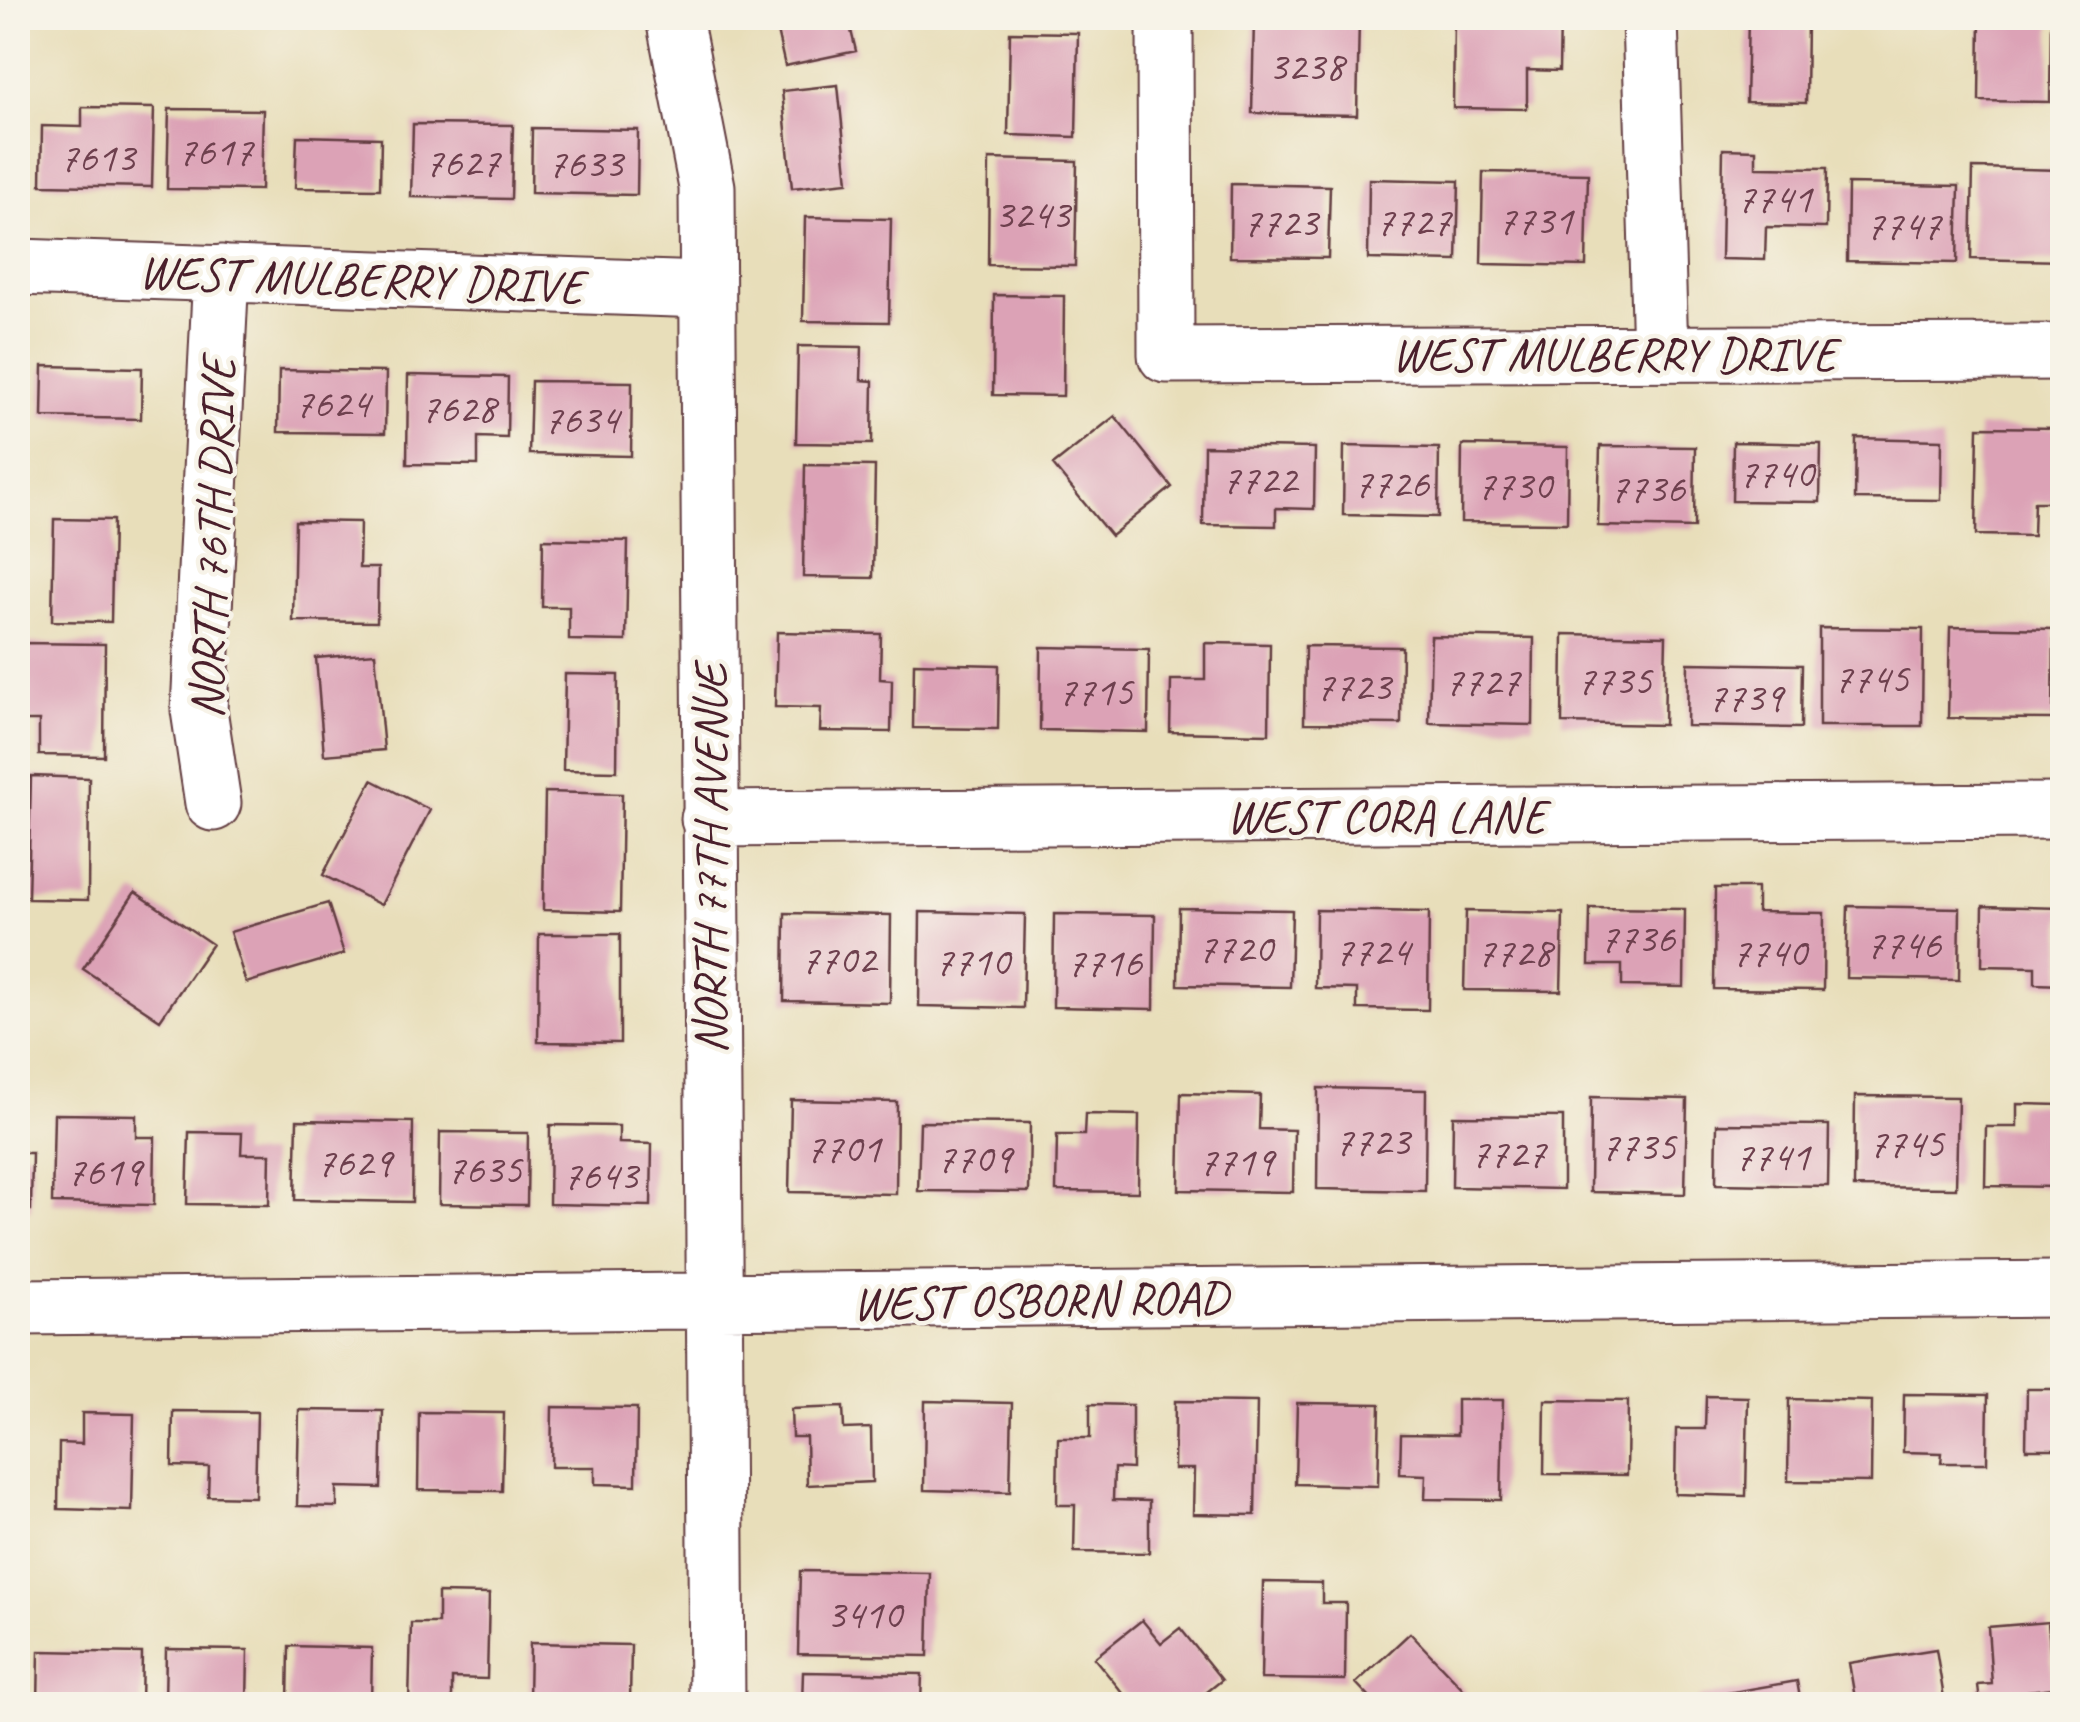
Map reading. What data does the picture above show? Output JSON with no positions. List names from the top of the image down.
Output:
{
  "streets": {
    "street": [
      "WEST MULBERRY DRIVE",
      "NORTH 76TH DRIVE",
      "WEST CORA LANE",
      "NORTH 77TH AVENUE",
      "WEST OSBORN ROAD"
    ]
  },
  "crossings": [
    ["WEST MULBERRY DRIVE", "NORTH 76TH DRIVE"],
    ["WEST MULBERRY DRIVE", "NORTH 77TH AVENUE"],
    ["WEST CORA LANE", "NORTH 77TH AVENUE"],
    ["NORTH 77TH AVENUE", "WEST OSBORN ROAD"]
  ],
  "house_numbers": [
    "3238",
    "7617",
    "7613",
    "7627",
    "7633",
    "7741",
    "3243",
    "7731",
    "7727",
    "7723",
    "7747",
    "7624",
    "7628",
    "7634",
    "7740",
    "7722",
    "7726",
    "7730",
    "7736",
    "7745",
    "7735",
    "7727",
    "7723",
    "7715",
    "7739",
    "7736",
    "7746",
    "7720",
    "7724",
    "7728",
    "7740",
    "7702",
    "7710",
    "7716",
    "7723",
    "7745",
    "7735",
    "7701",
    "7727",
    "7741",
    "7709",
    "7719",
    "7629",
    "7635",
    "7619",
    "7643",
    "3410"
  ]
}
